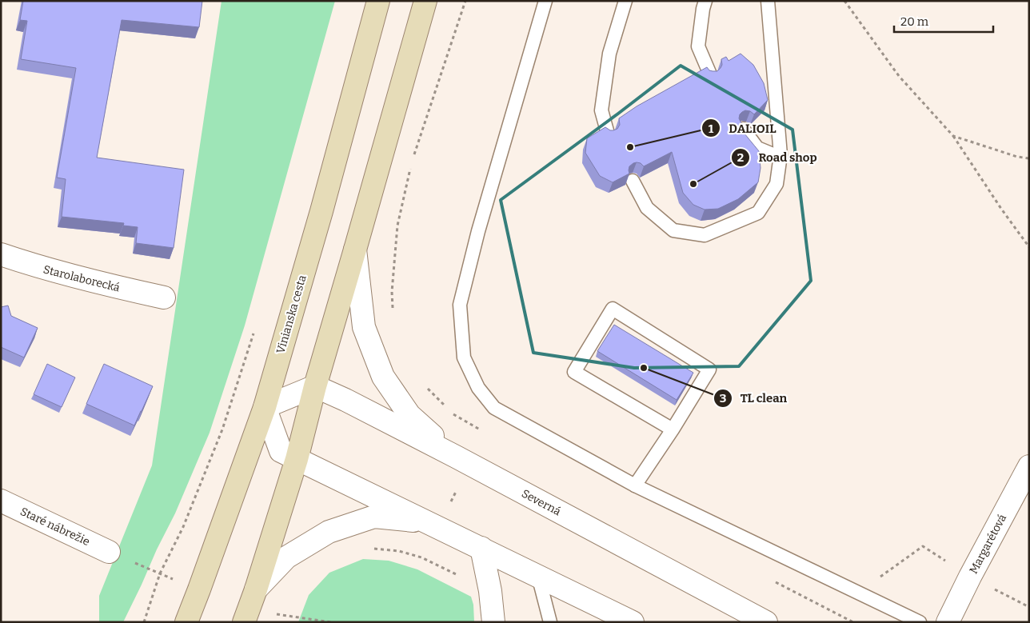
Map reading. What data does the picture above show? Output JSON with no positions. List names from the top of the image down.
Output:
{
  "streets": {
    "main road": ["Vinianska cesta"],
    "street": [
      "Starolaborecká",
      "Severná",
      "Staré nábrežie",
      "Margarétová"
    ]
  },
  "places": ["DALIOIL", "Road shop", "TL clean"],
  "scale_bar": "20 m"
}
